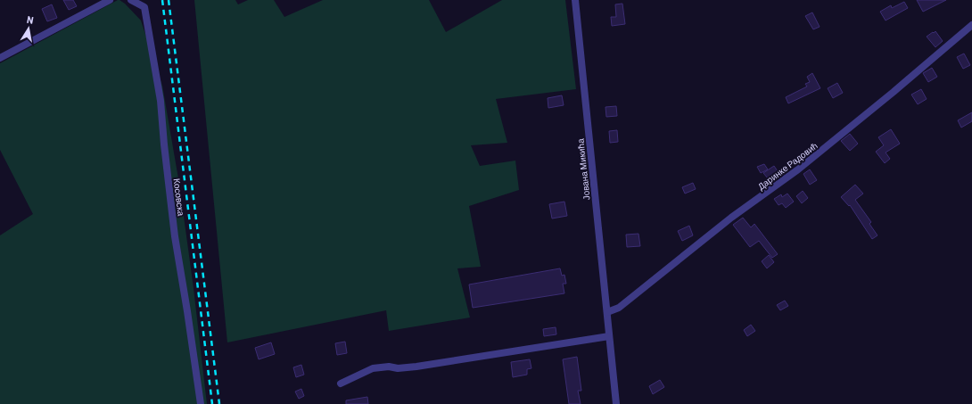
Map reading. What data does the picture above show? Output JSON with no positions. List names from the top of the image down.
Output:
{
  "streets": {
    "street": ["Даринке Радовић", "Јована Микића", "Косовска"]
  },
  "crossings": [
    ["Даринке Радовић", "Јована Микића"]
  ],
  "north": "top"
}
